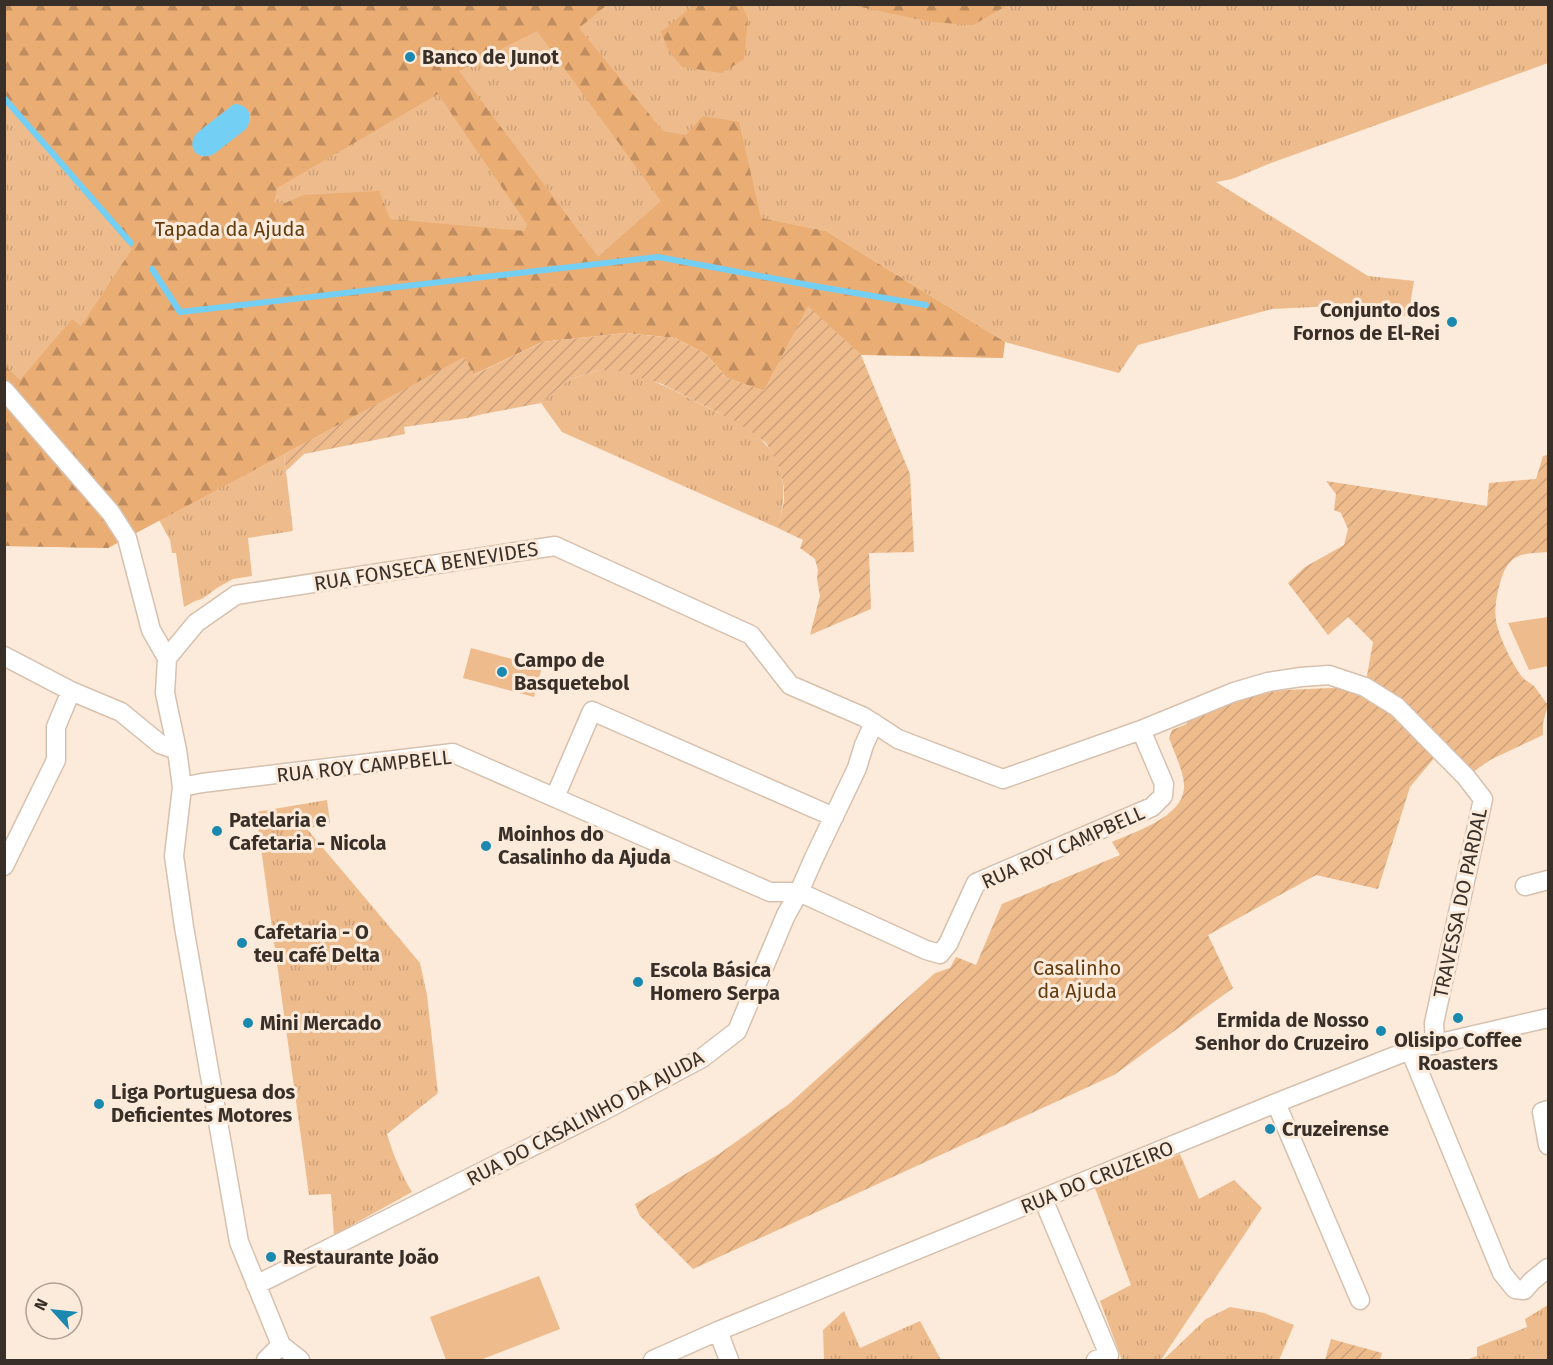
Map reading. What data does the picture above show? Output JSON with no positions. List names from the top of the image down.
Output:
{
  "streets": {
    "street": [
      "RUA FONSECA BENEVIDES",
      "RUA ROY CAMPBELL",
      "TRAVESSA DO PARDAL",
      "RUA DO CASALINHO DA AJUDA",
      "RUA DO CRUZEIRO"
    ]
  },
  "crossings": [
    ["RUA FONSECA BENEVIDES", "RUA DO CASALINHO DA AJUDA"],
    ["RUA ROY CAMPBELL", "TRAVESSA DO PARDAL"],
    ["RUA ROY CAMPBELL", "RUA DO CASALINHO DA AJUDA"],
    ["TRAVESSA DO PARDAL", "RUA DO CRUZEIRO"]
  ],
  "parks": ["Tapada da Ajuda", "Casalinho da Ajuda"],
  "places": [
    "Banco de Junot",
    "Conjunto dos Fornos de El-Rei",
    "Campo de Basquetebol",
    "Patelaria e Cafetaria - Nicola",
    "Moinhos do Casalinho da Ajuda",
    "Cafetaria - O teu café Delta",
    "Escola Básica Homero Serpa",
    "Olisipo Coffee Roasters",
    "Mini Mercado",
    "Ermida de Nosso Senhor do Cruzeiro",
    "Liga Portuguesa dos Deficientes Motores",
    "Cruzeirense",
    "Restaurante João"
  ],
  "north": "top left"
}
